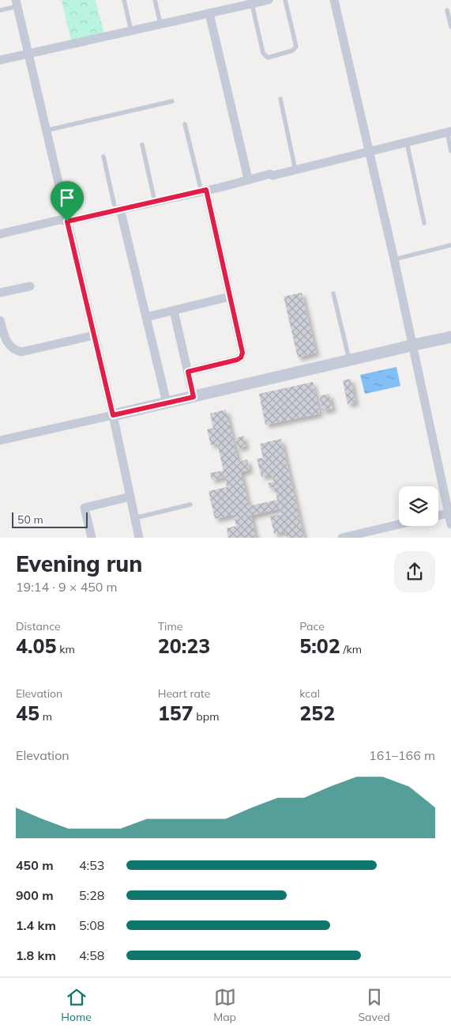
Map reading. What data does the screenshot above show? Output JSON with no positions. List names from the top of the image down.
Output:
{
  "scale_bar": "50 m",
  "page": {
    "scale": "50 m",
    "heading": ["Evening run", "19:14 · 9 × 450 m"],
    "stats": [
      ["Distance", "4.05 km"],
      ["Time", "20:23"],
      ["Pace", "5:02 /km"],
      ["Elevation", "45 m"],
      ["Heart rate", "157 bpm"],
      ["kcal", "252"]
    ],
    "chart": ["Elevation", "161–166 m"],
    "list": [
      {
        "name": "450 m",
        "note": "4:53"
      },
      {
        "name": "900 m",
        "note": "5:28"
      },
      {
        "name": "1.4 km",
        "note": "5:08"
      },
      {
        "name": "1.8 km",
        "note": "4:58"
      }
    ],
    "tabs": ["Home", "Map", "Saved"]
  }
}
